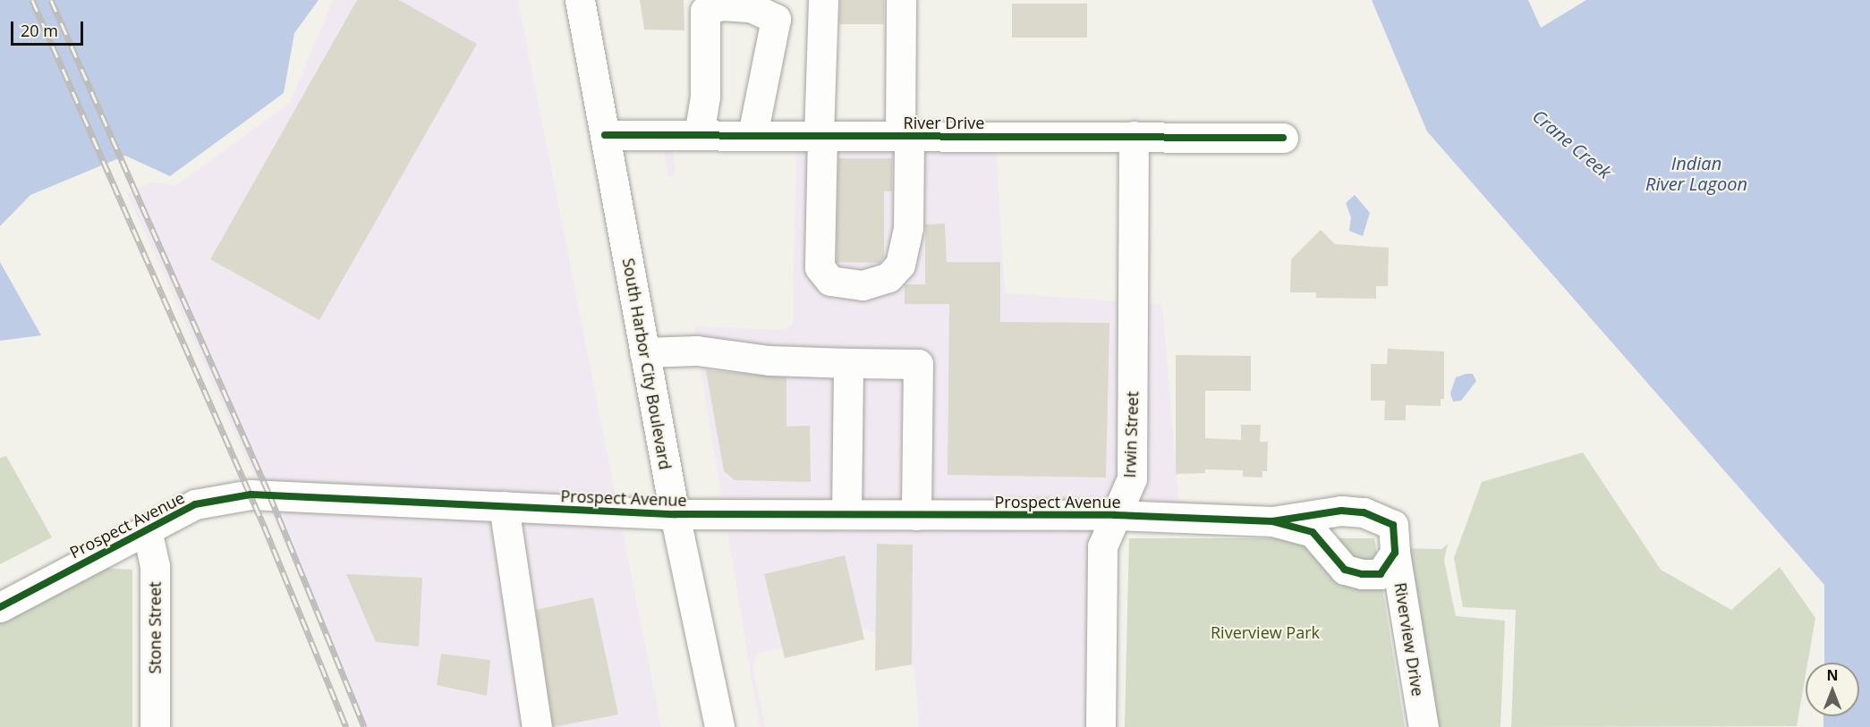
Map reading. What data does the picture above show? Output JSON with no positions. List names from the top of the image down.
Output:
{
  "streets": {
    "street": [
      "River Drive",
      "South Harbor City Boulevard",
      "Irwin Street",
      "Prospect Avenue",
      "Stone Street",
      "Riverview Drive"
    ]
  },
  "crossings": [
    ["River Drive", "South Harbor City Boulevard"],
    ["River Drive", "Irwin Street"],
    ["South Harbor City Boulevard", "Prospect Avenue"],
    ["Irwin Street", "Prospect Avenue"],
    ["Prospect Avenue", "Stone Street"],
    ["Prospect Avenue", "Riverview Drive"]
  ],
  "water": ["Crane Creek", "Indian River Lagoon"],
  "parks": ["Riverview Park"],
  "scale_bar": "20 m",
  "north": "top"
}
